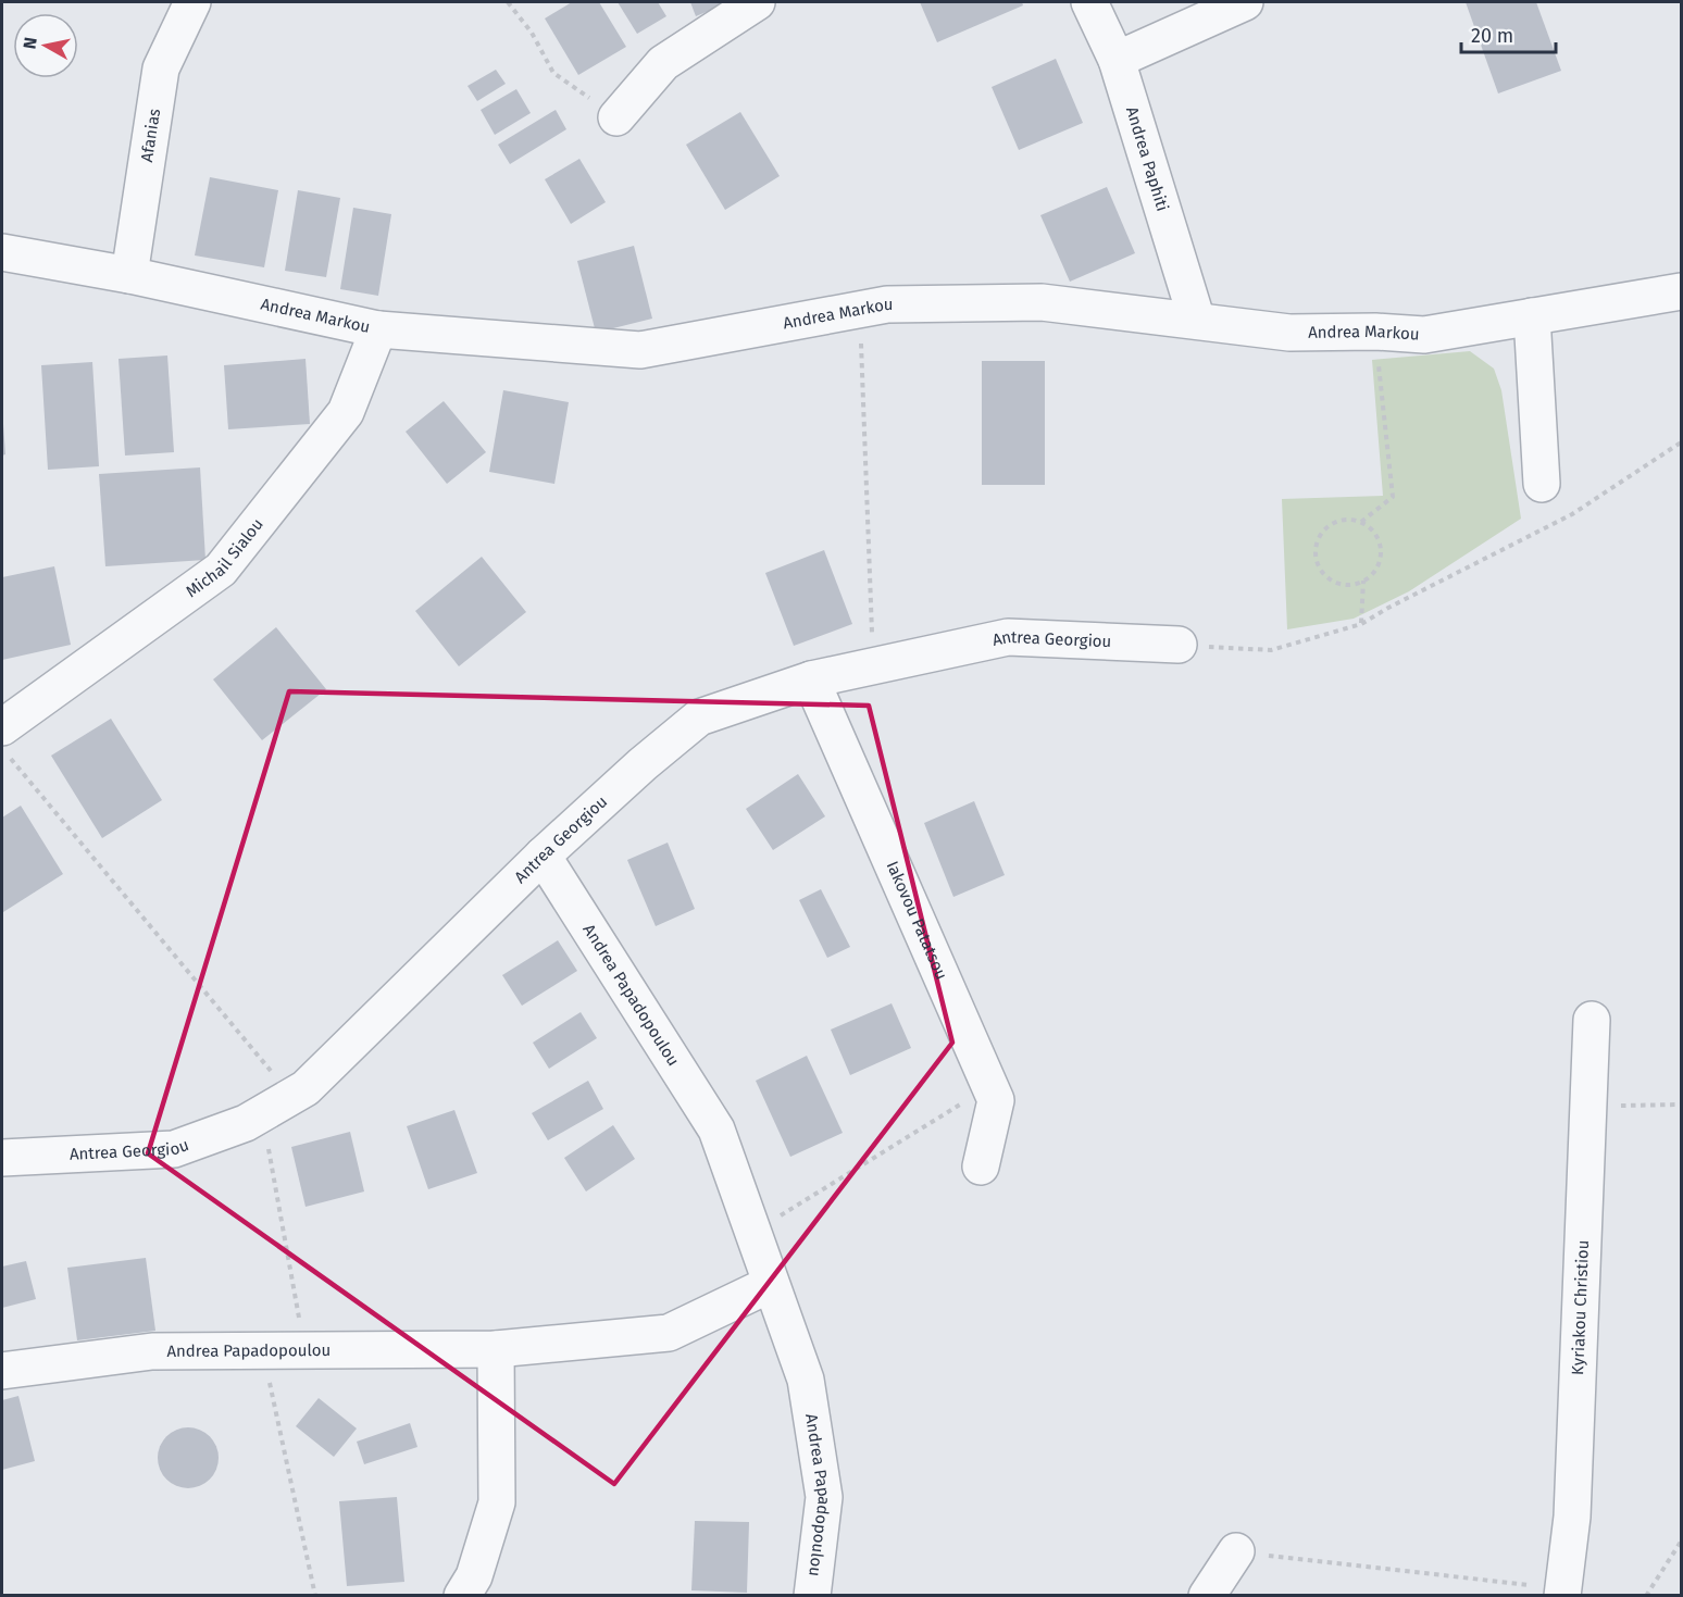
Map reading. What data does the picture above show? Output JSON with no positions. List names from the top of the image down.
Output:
{
  "streets": {
    "street": [
      "Afanias",
      "Andrea Paphiti",
      "Andrea Markou",
      "Michail Sialou",
      "Antrea Georgiou",
      "Iakovou Patatsou",
      "Andrea Papadopoulou",
      "Kyriakou Christiou"
    ]
  },
  "crossings": [
    ["Afanias", "Andrea Markou"],
    ["Andrea Paphiti", "Andrea Markou"],
    ["Andrea Markou", "Michail Sialou"],
    ["Antrea Georgiou", "Iakovou Patatsou"],
    ["Antrea Georgiou", "Andrea Papadopoulou"]
  ],
  "scale_bar": "20 m",
  "north": "left"
}
